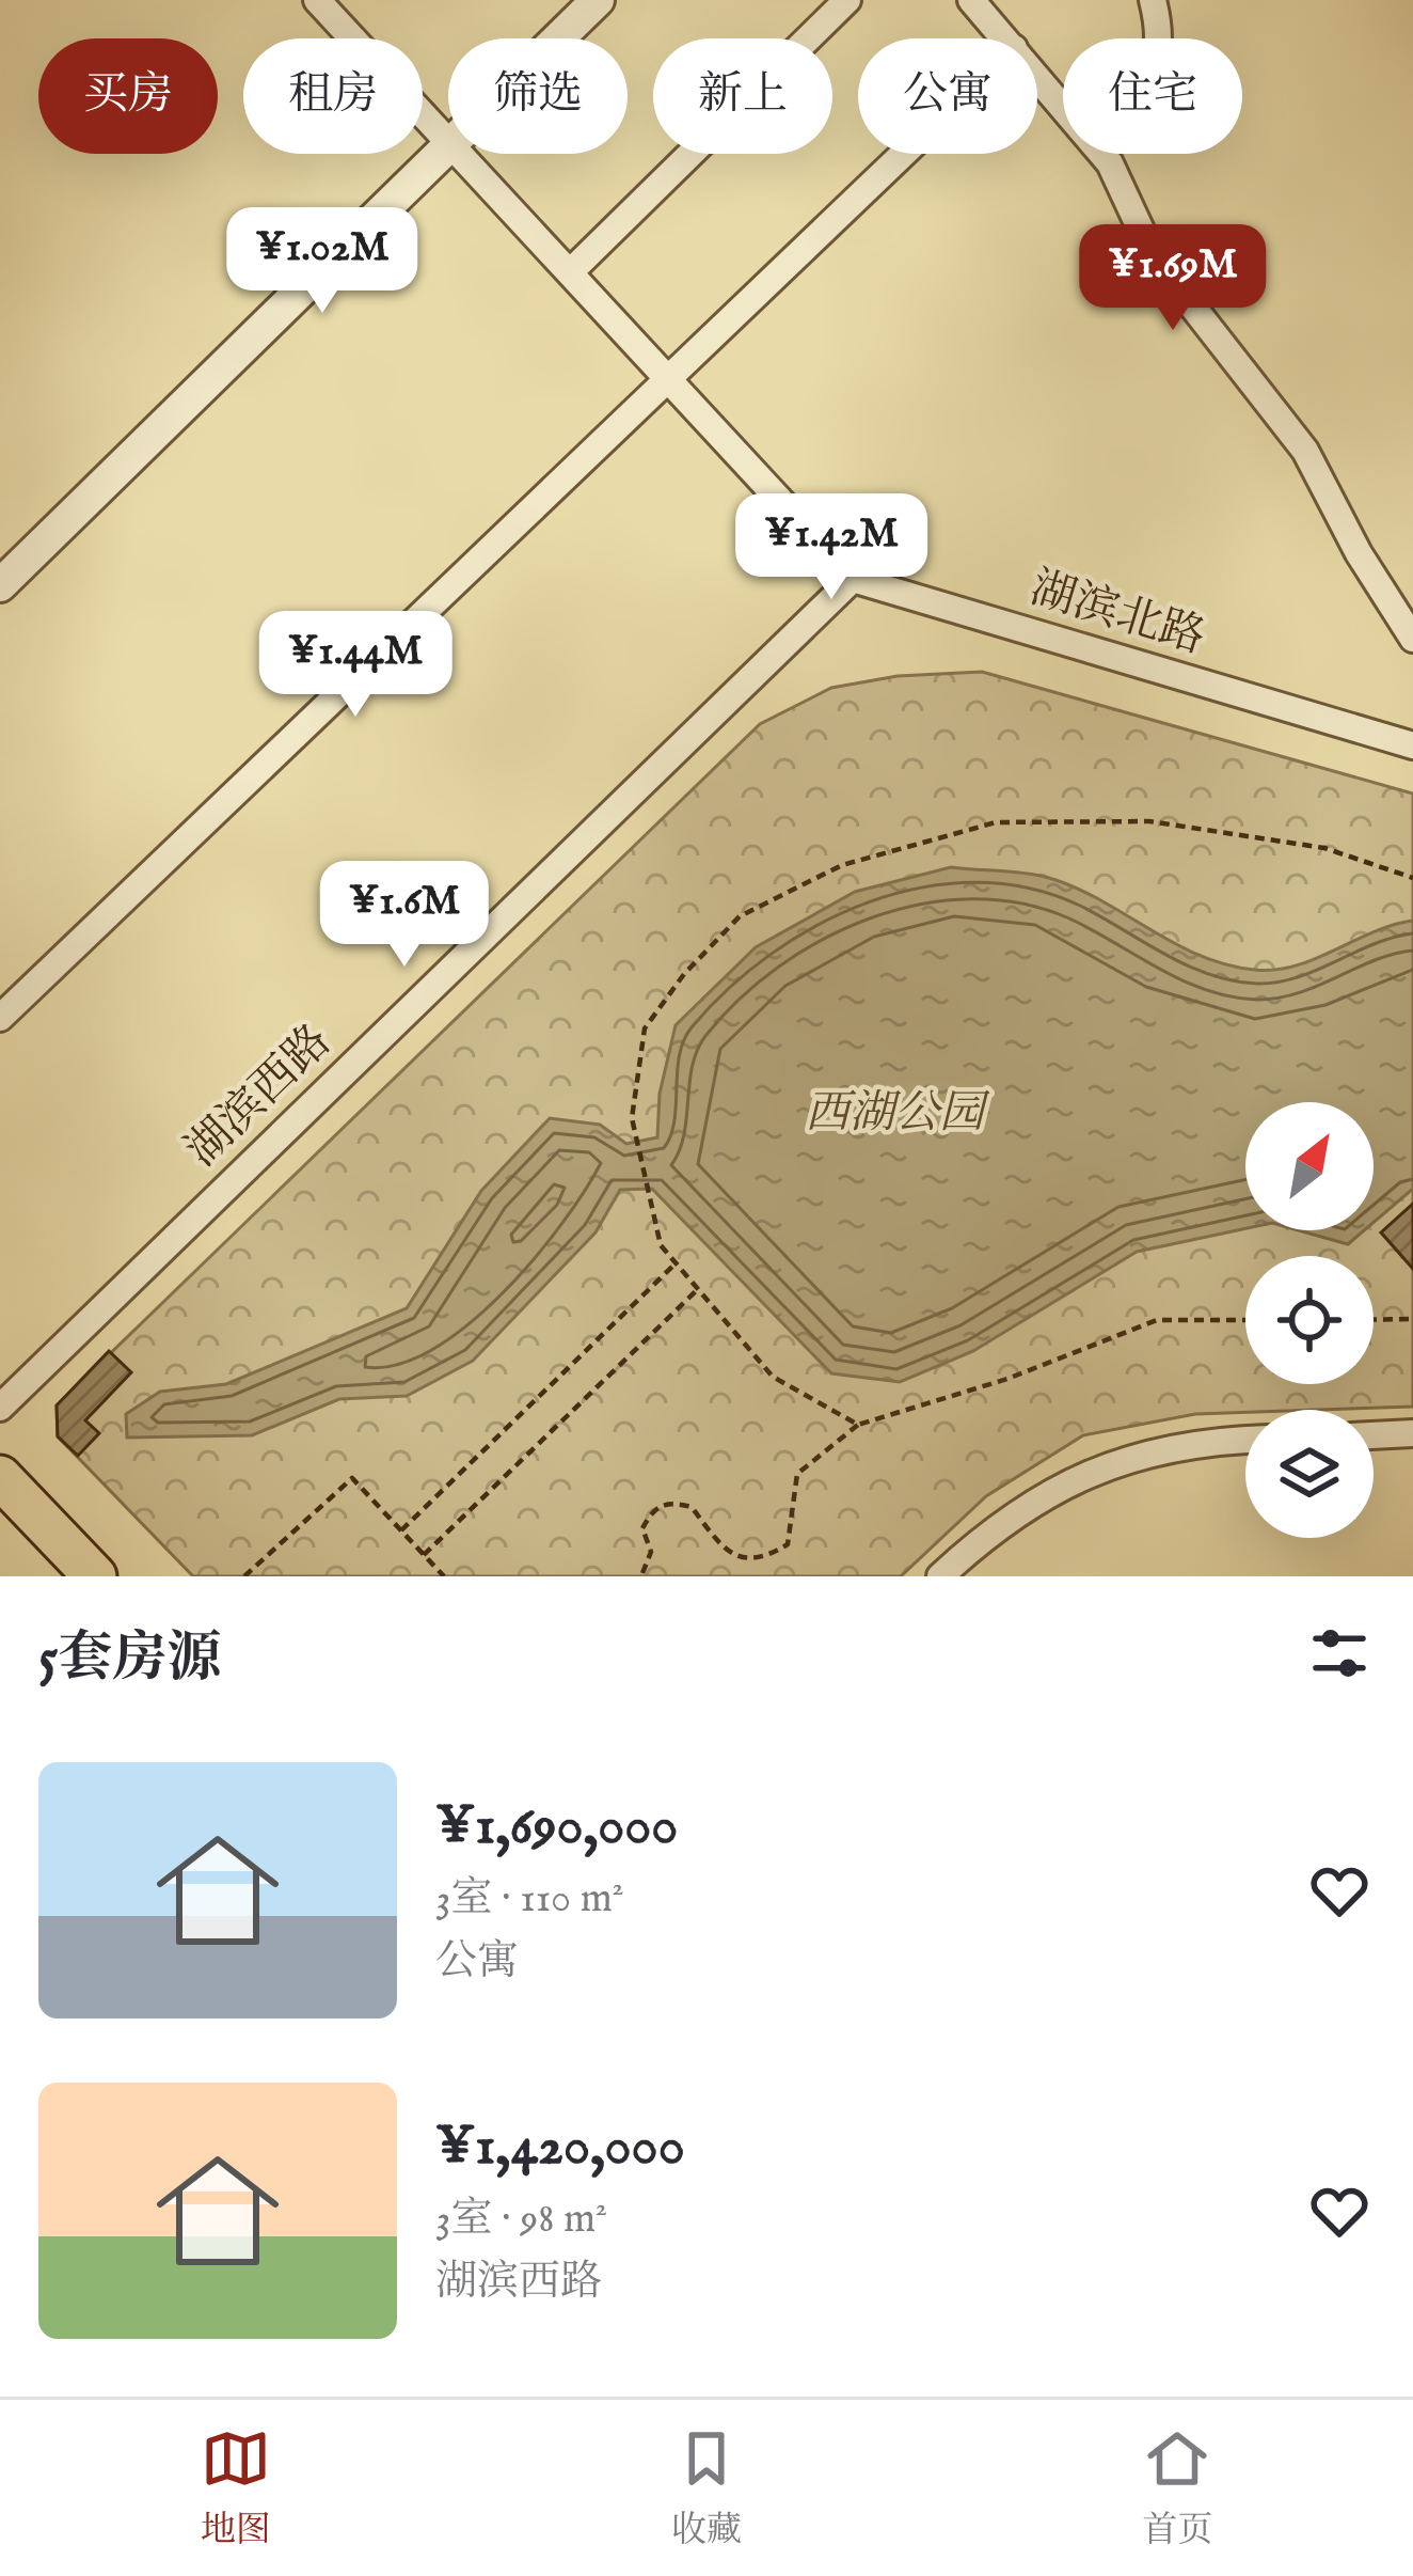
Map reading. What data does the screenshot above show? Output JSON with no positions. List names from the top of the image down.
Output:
{
  "streets": {
    "street": ["湖滨北路", "湖滨西路"]
  },
  "crossings": [
    ["湖滨北路", "湖滨西路"]
  ],
  "parks": ["西湖公园"],
  "north": "top right",
  "page": {
    "chip": [
      "买房",
      "租房",
      "筛选",
      "新上",
      "公寓",
      "住宅"
    ],
    "price": [
      "¥1.02M",
      "¥1.69M",
      "¥1.42M",
      "¥1.44M",
      "¥1.6M"
    ],
    "heading": "5套房源",
    "list": [
      {
        "name": "¥1,690,000",
        "note": "3室 · 110 m² · 公寓"
      },
      {
        "name": "¥1,420,000",
        "note": "3室 · 98 m² · 湖滨西路"
      }
    ],
    "tabs": ["地图", "收藏", "首页"]
  }
}
